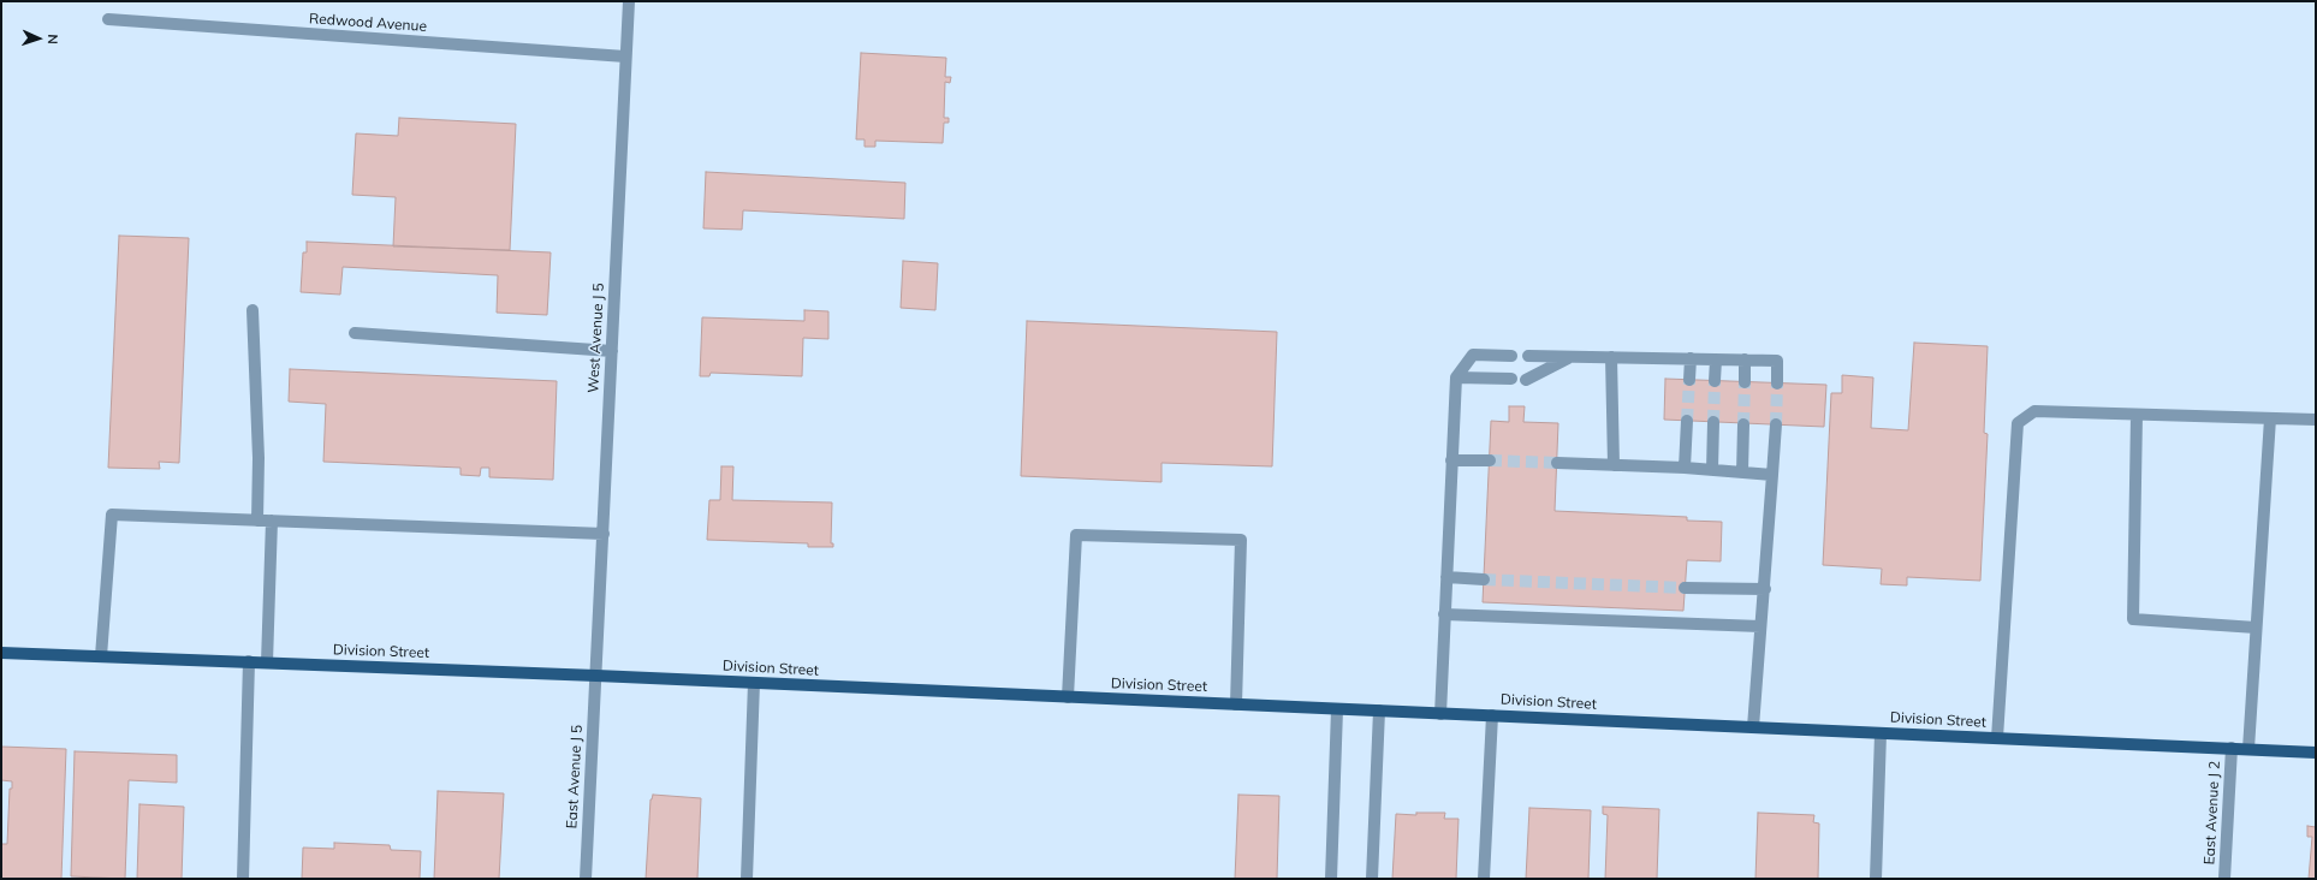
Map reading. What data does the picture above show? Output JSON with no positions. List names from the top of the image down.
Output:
{
  "streets": {
    "main road": ["Division Street"],
    "street": [
      "Redwood Avenue",
      "West Avenue J 5",
      "East Avenue J 5",
      "East Avenue J 2"
    ]
  },
  "crossings": [
    ["Redwood Avenue", "West Avenue J 5"],
    ["West Avenue J 5", "Division Street"],
    ["West Avenue J 5", "East Avenue J 5"],
    ["Division Street", "East Avenue J 5"],
    ["Division Street", "East Avenue J 2"]
  ],
  "north": "right"
}
